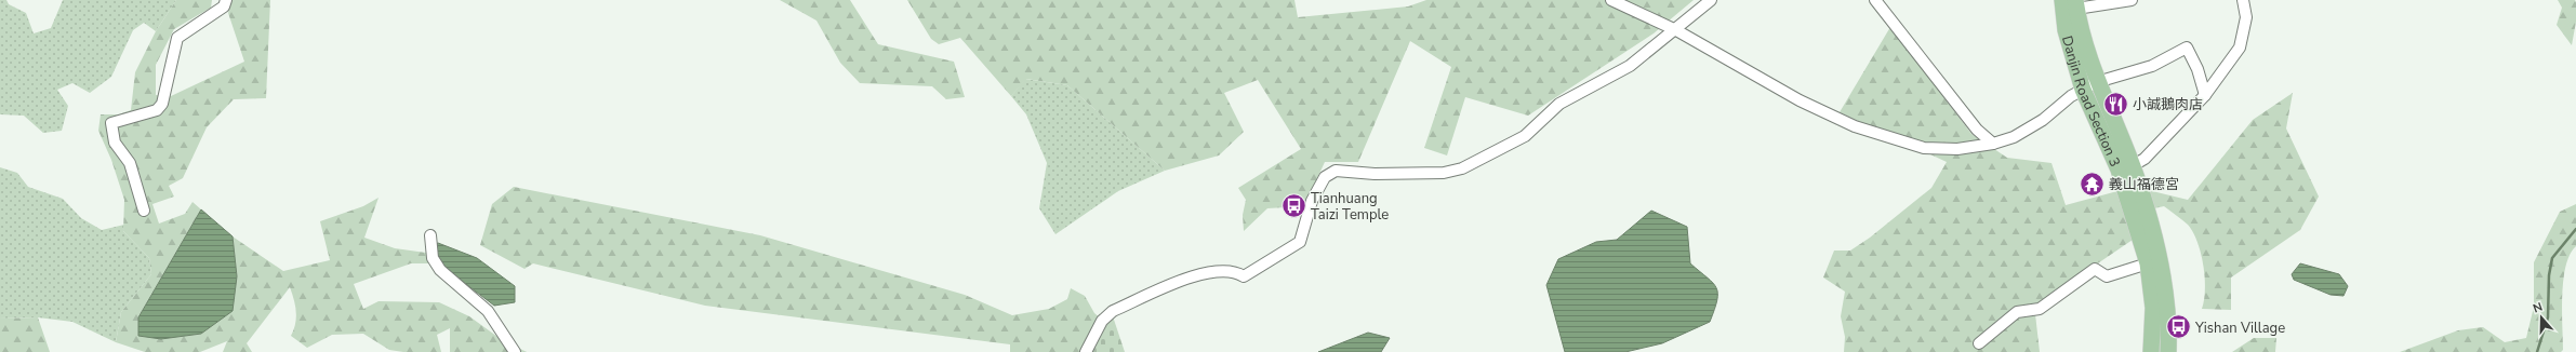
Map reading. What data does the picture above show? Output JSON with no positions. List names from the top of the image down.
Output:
{
  "streets": {
    "main road": ["Danjin Road Section 3"]
  },
  "places": {
    "restaurant": ["小誠鵝肉店"],
    "temple": ["義山福德宮"],
    "bus stop": ["Tianhuang Taizi Temple", "Yishan Village"]
  },
  "north": "top"
}
